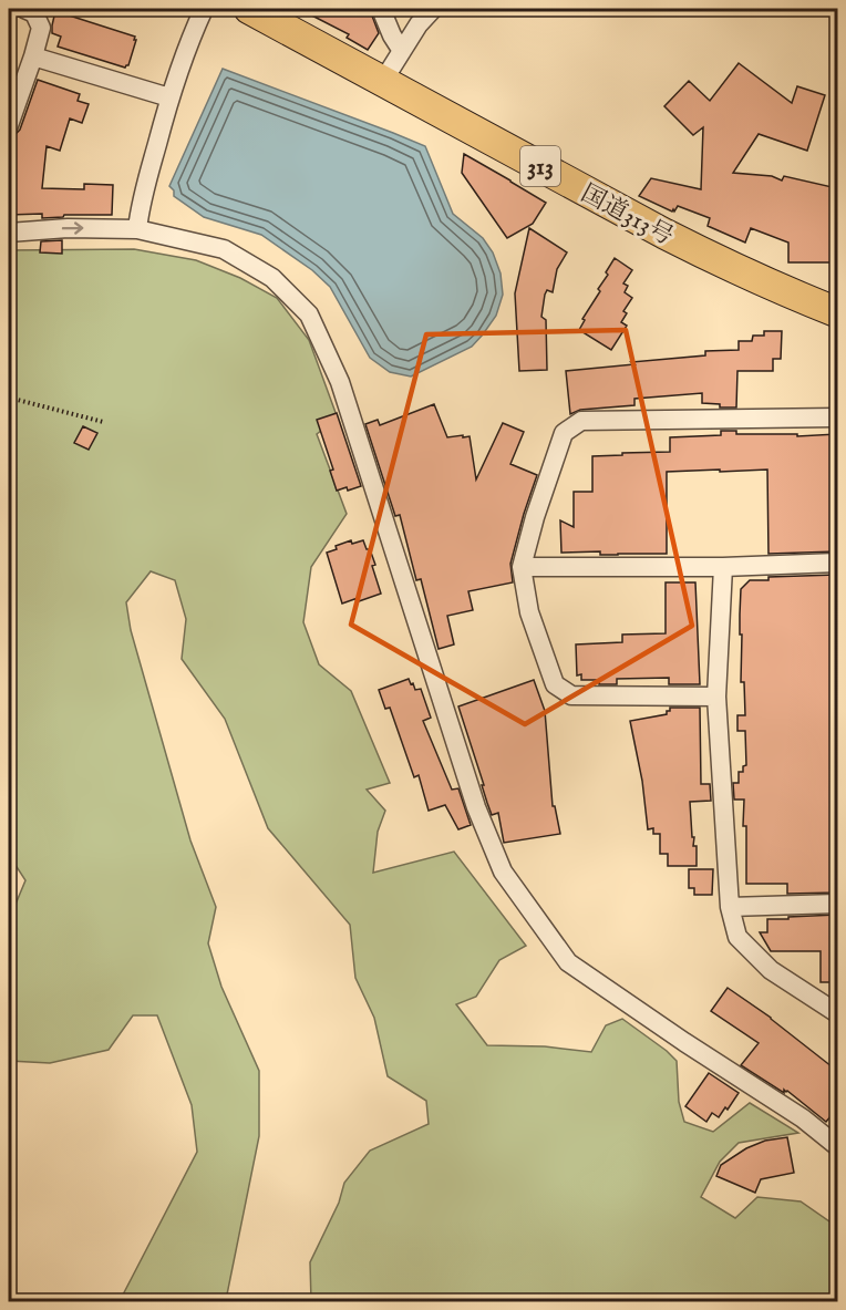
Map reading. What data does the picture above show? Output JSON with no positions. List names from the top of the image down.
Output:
{
  "streets": {
    "highway": ["313", "国道313号"]
  }
}
